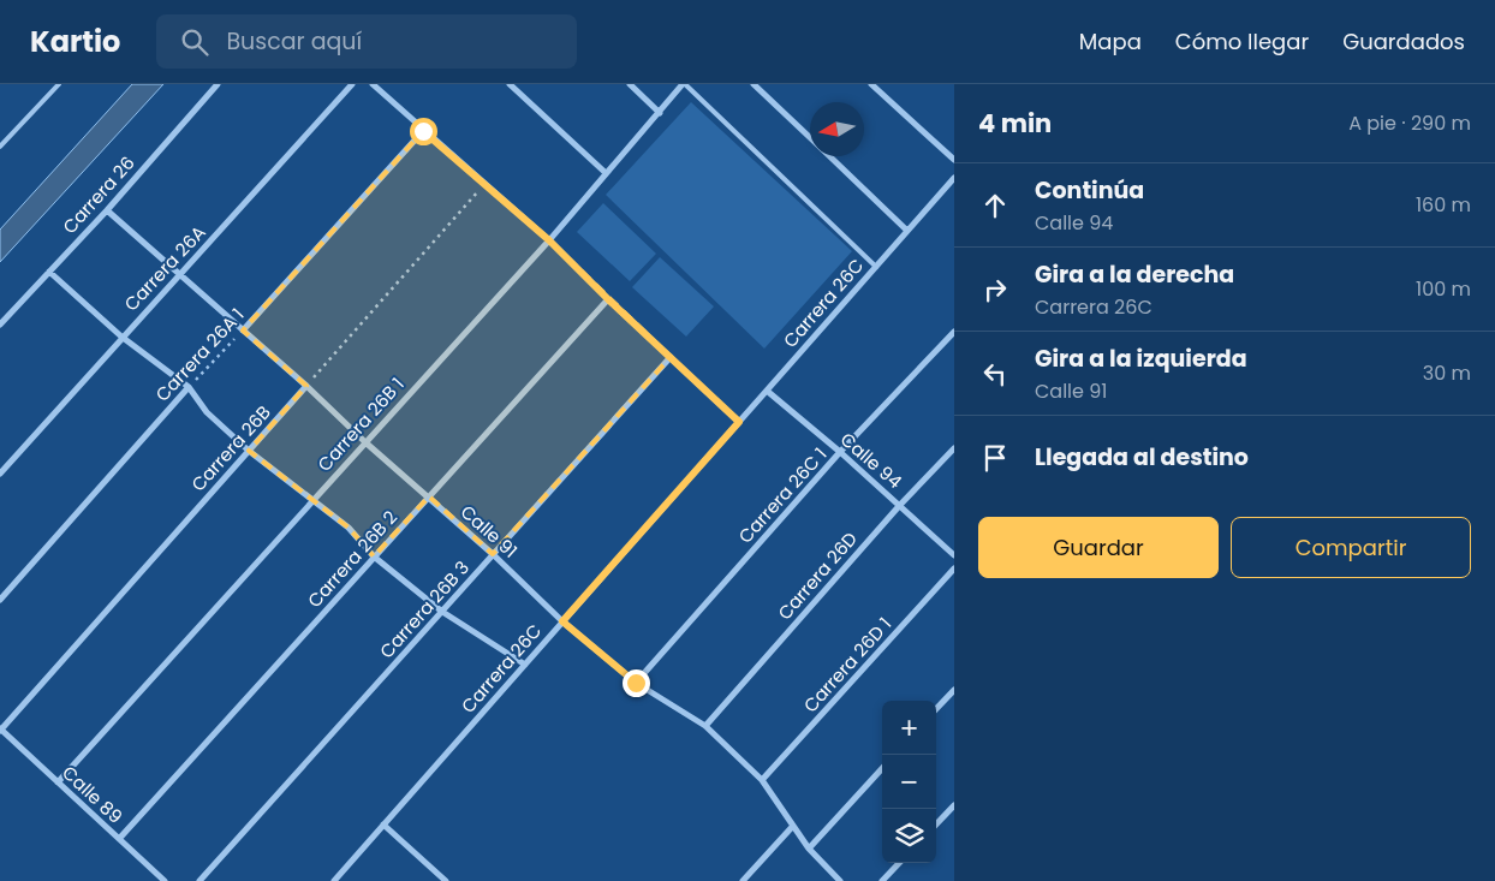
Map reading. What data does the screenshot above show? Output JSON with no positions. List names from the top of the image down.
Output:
{
  "streets": {
    "street": [
      "Carrera 26",
      "Carrera 26A",
      "Carrera 26C",
      "Carrera 26A 1",
      "Carrera 26B 1",
      "Carrera 26B",
      "Calle 94",
      "Carrera 26C 1",
      "Calle 91",
      "Carrera 26B 2",
      "Carrera 26D",
      "Carrera 26B 3",
      "Carrera 26D 1",
      "Calle 89"
    ]
  },
  "crossings": [
    ["Carrera 26", "Calle 91"],
    ["Carrera 26A", "Calle 91"],
    ["Carrera 26C", "Calle 94"],
    ["Carrera 26C", "Calle 91"],
    ["Carrera 26A 1", "Calle 91"],
    ["Carrera 26B 1", "Calle 91"],
    ["Carrera 26B 1", "Calle 89"],
    ["Carrera 26B", "Calle 91"],
    ["Carrera 26B", "Calle 89"],
    ["Calle 94", "Carrera 26C 1"],
    ["Calle 94", "Carrera 26D"],
    ["Carrera 26C 1", "Calle 91"],
    ["Calle 91", "Carrera 26B 2"],
    ["Calle 91", "Carrera 26D"],
    ["Calle 91", "Carrera 26B 3"],
    ["Calle 91", "Carrera 26D 1"],
    ["Carrera 26B 2", "Calle 89"]
  ],
  "north": "left",
  "page": {
    "header": "Kartio",
    "search": "Buscar aquí",
    "nav": ["Mapa", "Cómo llegar", "Guardados"],
    "heading": ["4 min", "A pie · 290 m"],
    "list": [
      ["Continúa", "Calle 94", "160 m"],
      ["Gira a la derecha", "Carrera 26C", "100 m"],
      ["Gira a la izquierda", "Calle 91", "30 m"],
      "Llegada al destino"
    ],
    "buttons": ["Guardar", "Compartir"],
    "map_buttons": ["+", "−"]
  }
}
